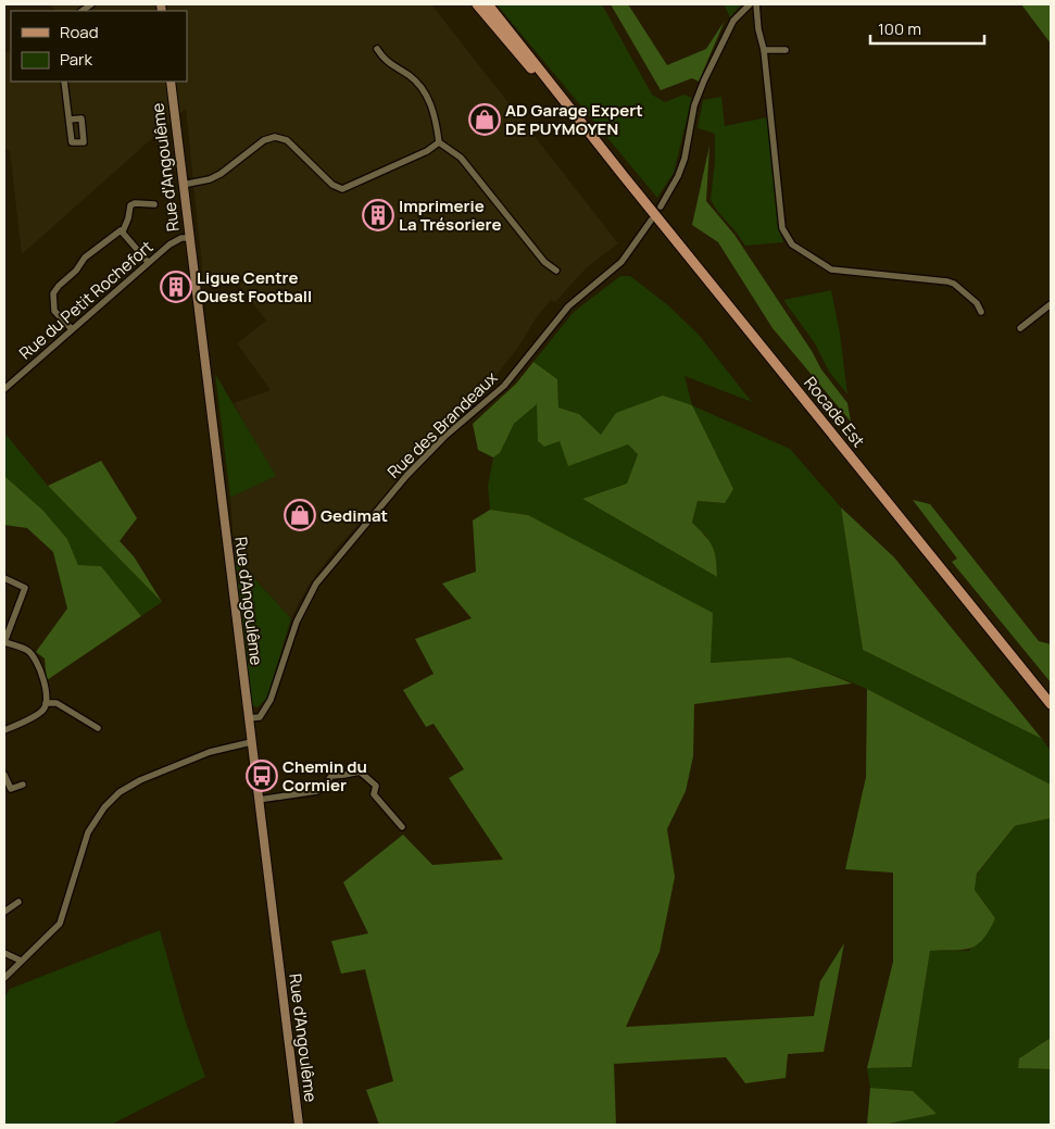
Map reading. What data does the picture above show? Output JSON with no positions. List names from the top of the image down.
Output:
{
  "streets": {
    "main road": ["Rocade Est"],
    "street": ["Rue d'Angoulême", "Rue du Petit Rochefort", "Rue des Brandeaux"]
  },
  "crossings": [
    ["Rue d'Angoulême", "Rue du Petit Rochefort"],
    ["Rue d'Angoulême", "Rue des Brandeaux"]
  ],
  "places": {
    "shop": ["AD Garage Expert DE PUYMOYEN", "Gedimat"],
    "building": ["Imprimerie La Trésoriere", "Ligue Centre Ouest Football"],
    "bus stop": ["Chemin du Cormier"]
  },
  "legend": ["Road", "Park"],
  "scale_bar": "100 m"
}
